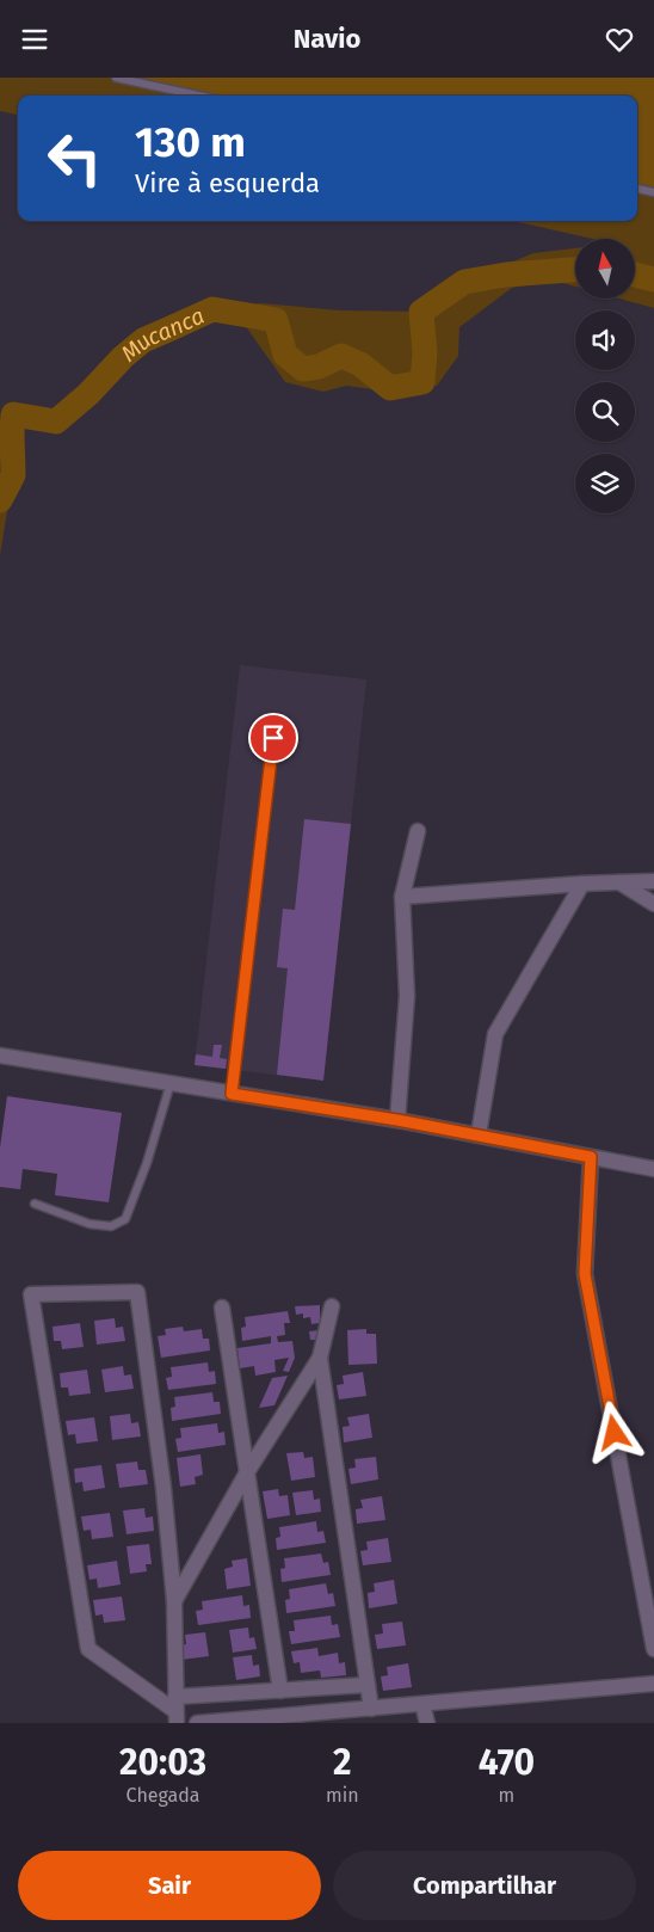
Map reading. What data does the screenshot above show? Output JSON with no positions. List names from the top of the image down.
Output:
{
  "water": ["Mucanca"],
  "north": "top",
  "page": {
    "header": "Navio",
    "turn": ["130 m", "Vire à esquerda"],
    "eta": [
      "20:03",
      "Chegada",
      "2",
      "min",
      "470",
      "m"
    ],
    "buttons": ["Sair", "Compartilhar"]
  }
}
